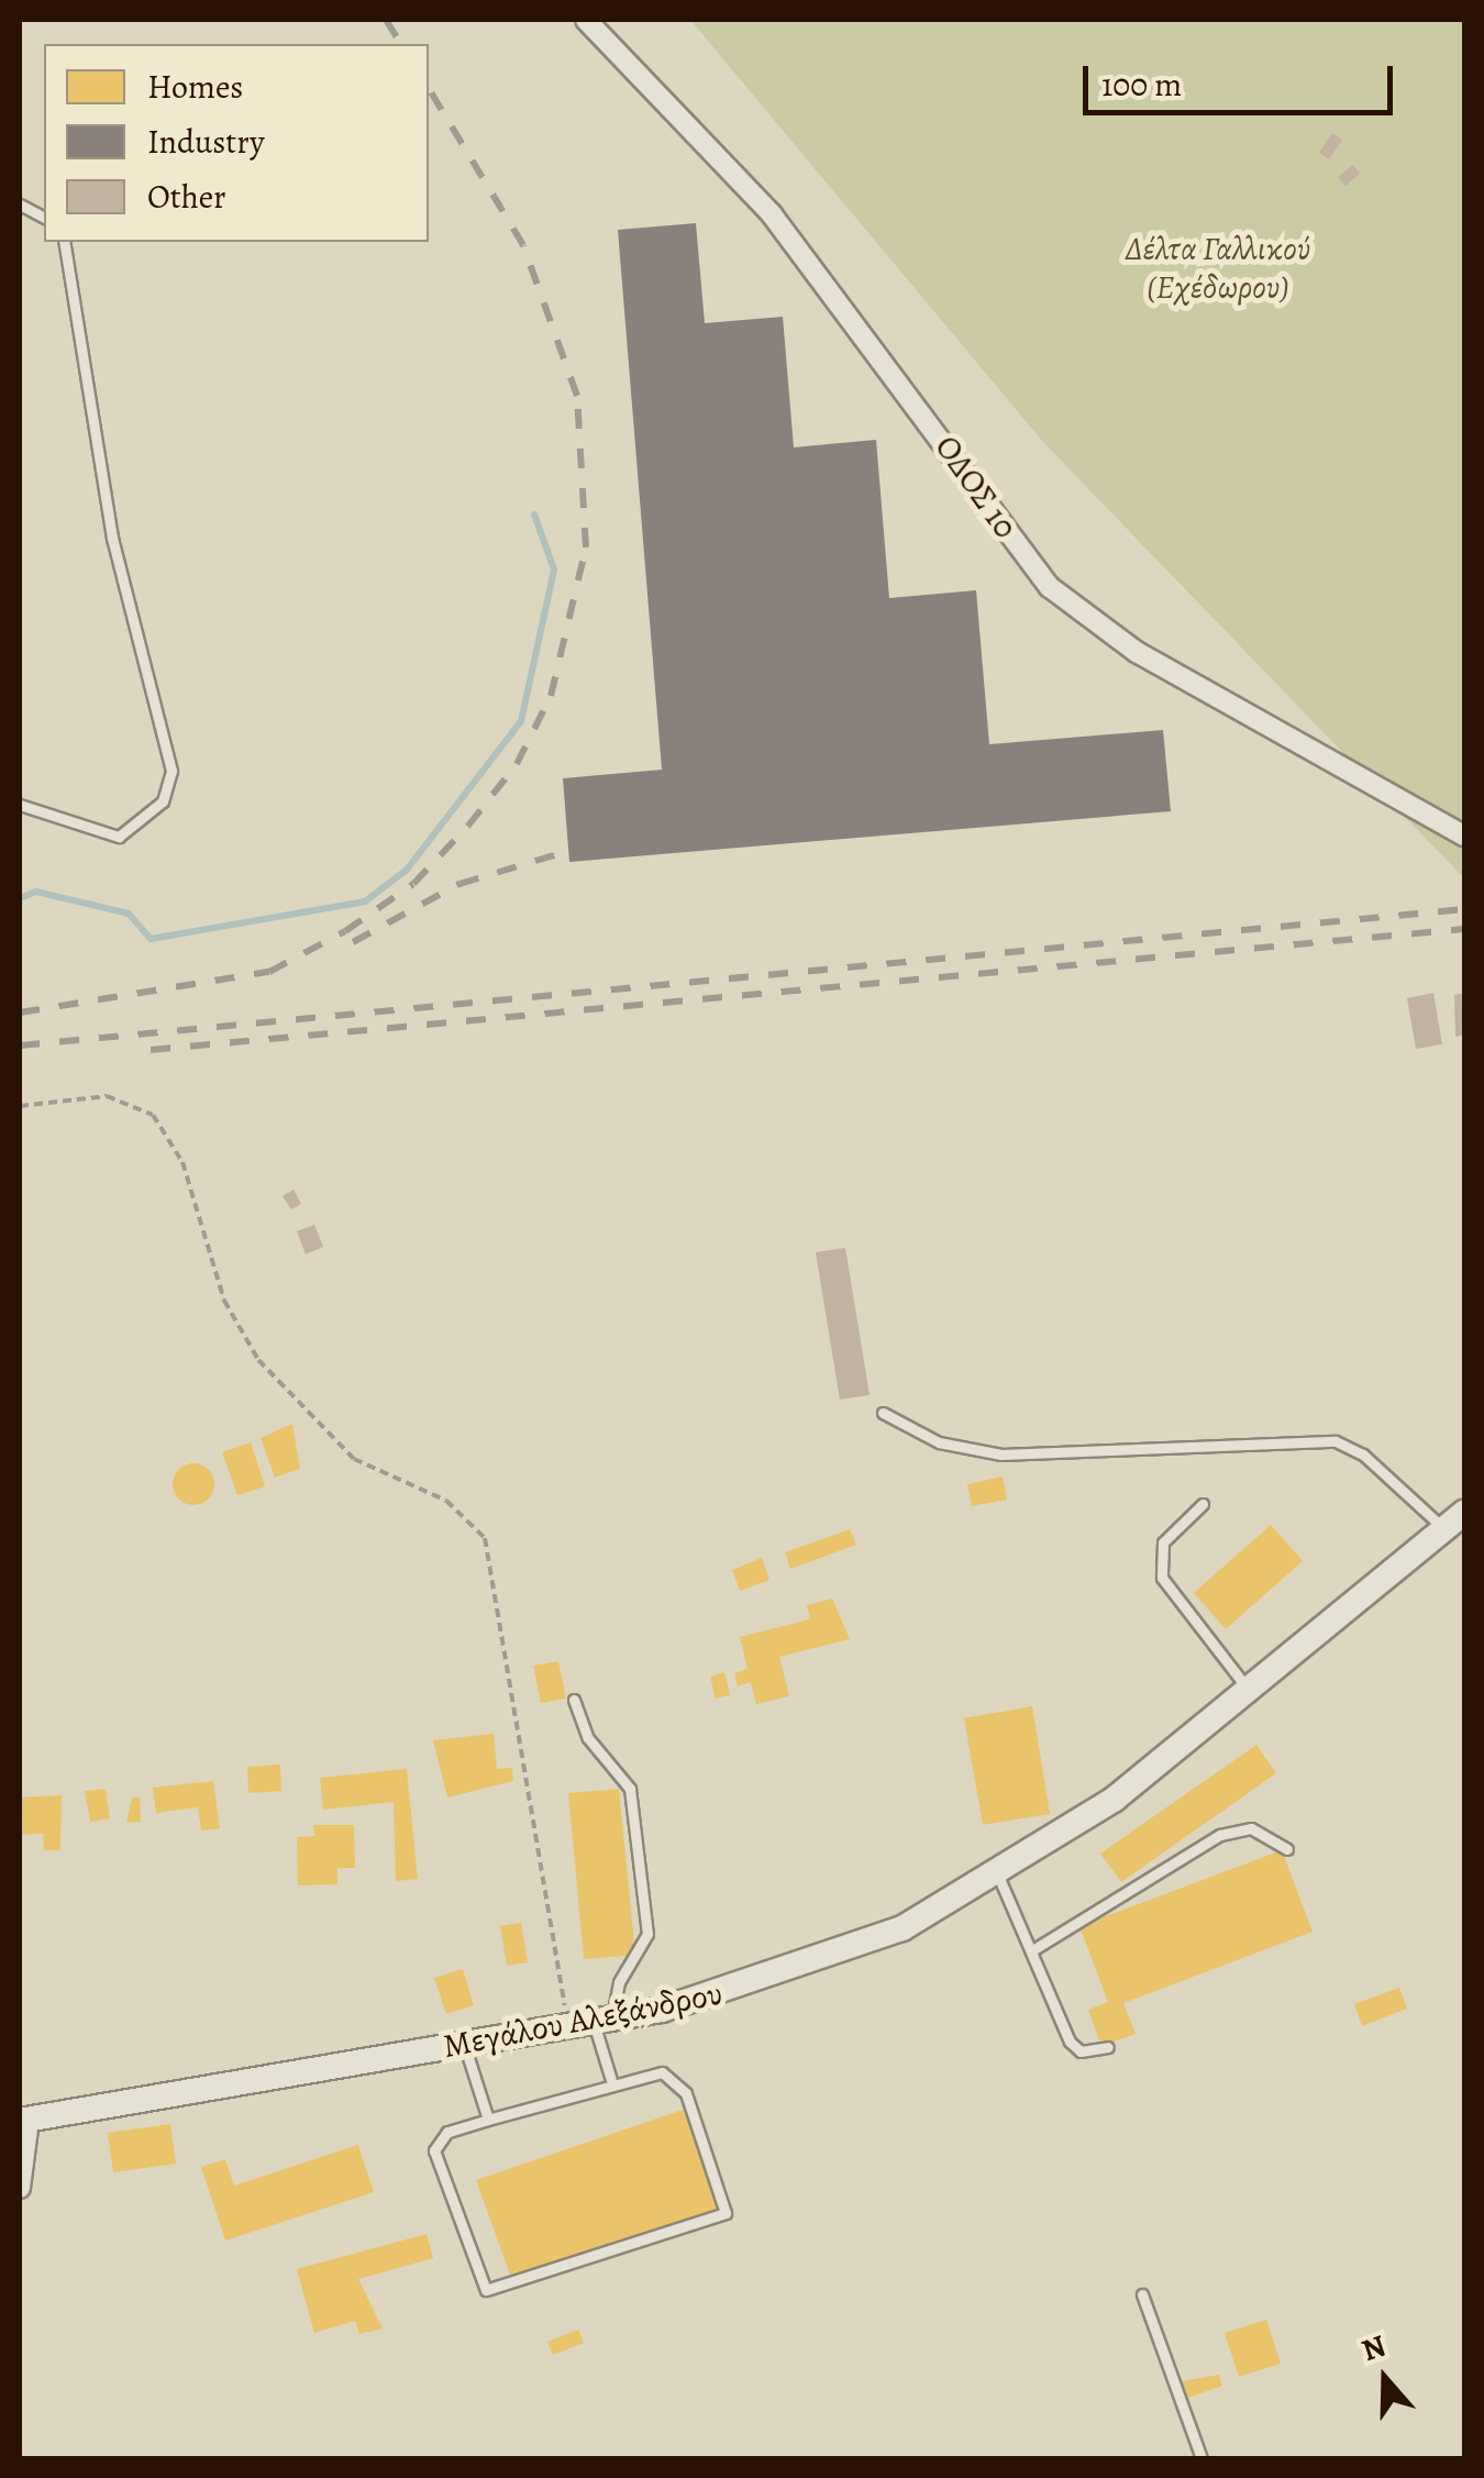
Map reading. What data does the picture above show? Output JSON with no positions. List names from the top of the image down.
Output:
{
  "streets": {
    "street": ["ΟΔΟΣ 10", "Μεγάλου Αλεξάνδρου"]
  },
  "parks": ["Δέλτα Γαλλικού (Εχέδωρου)"],
  "legend": ["Homes", "Industry", "Other"],
  "scale_bar": "100 m",
  "north": "top"
}
